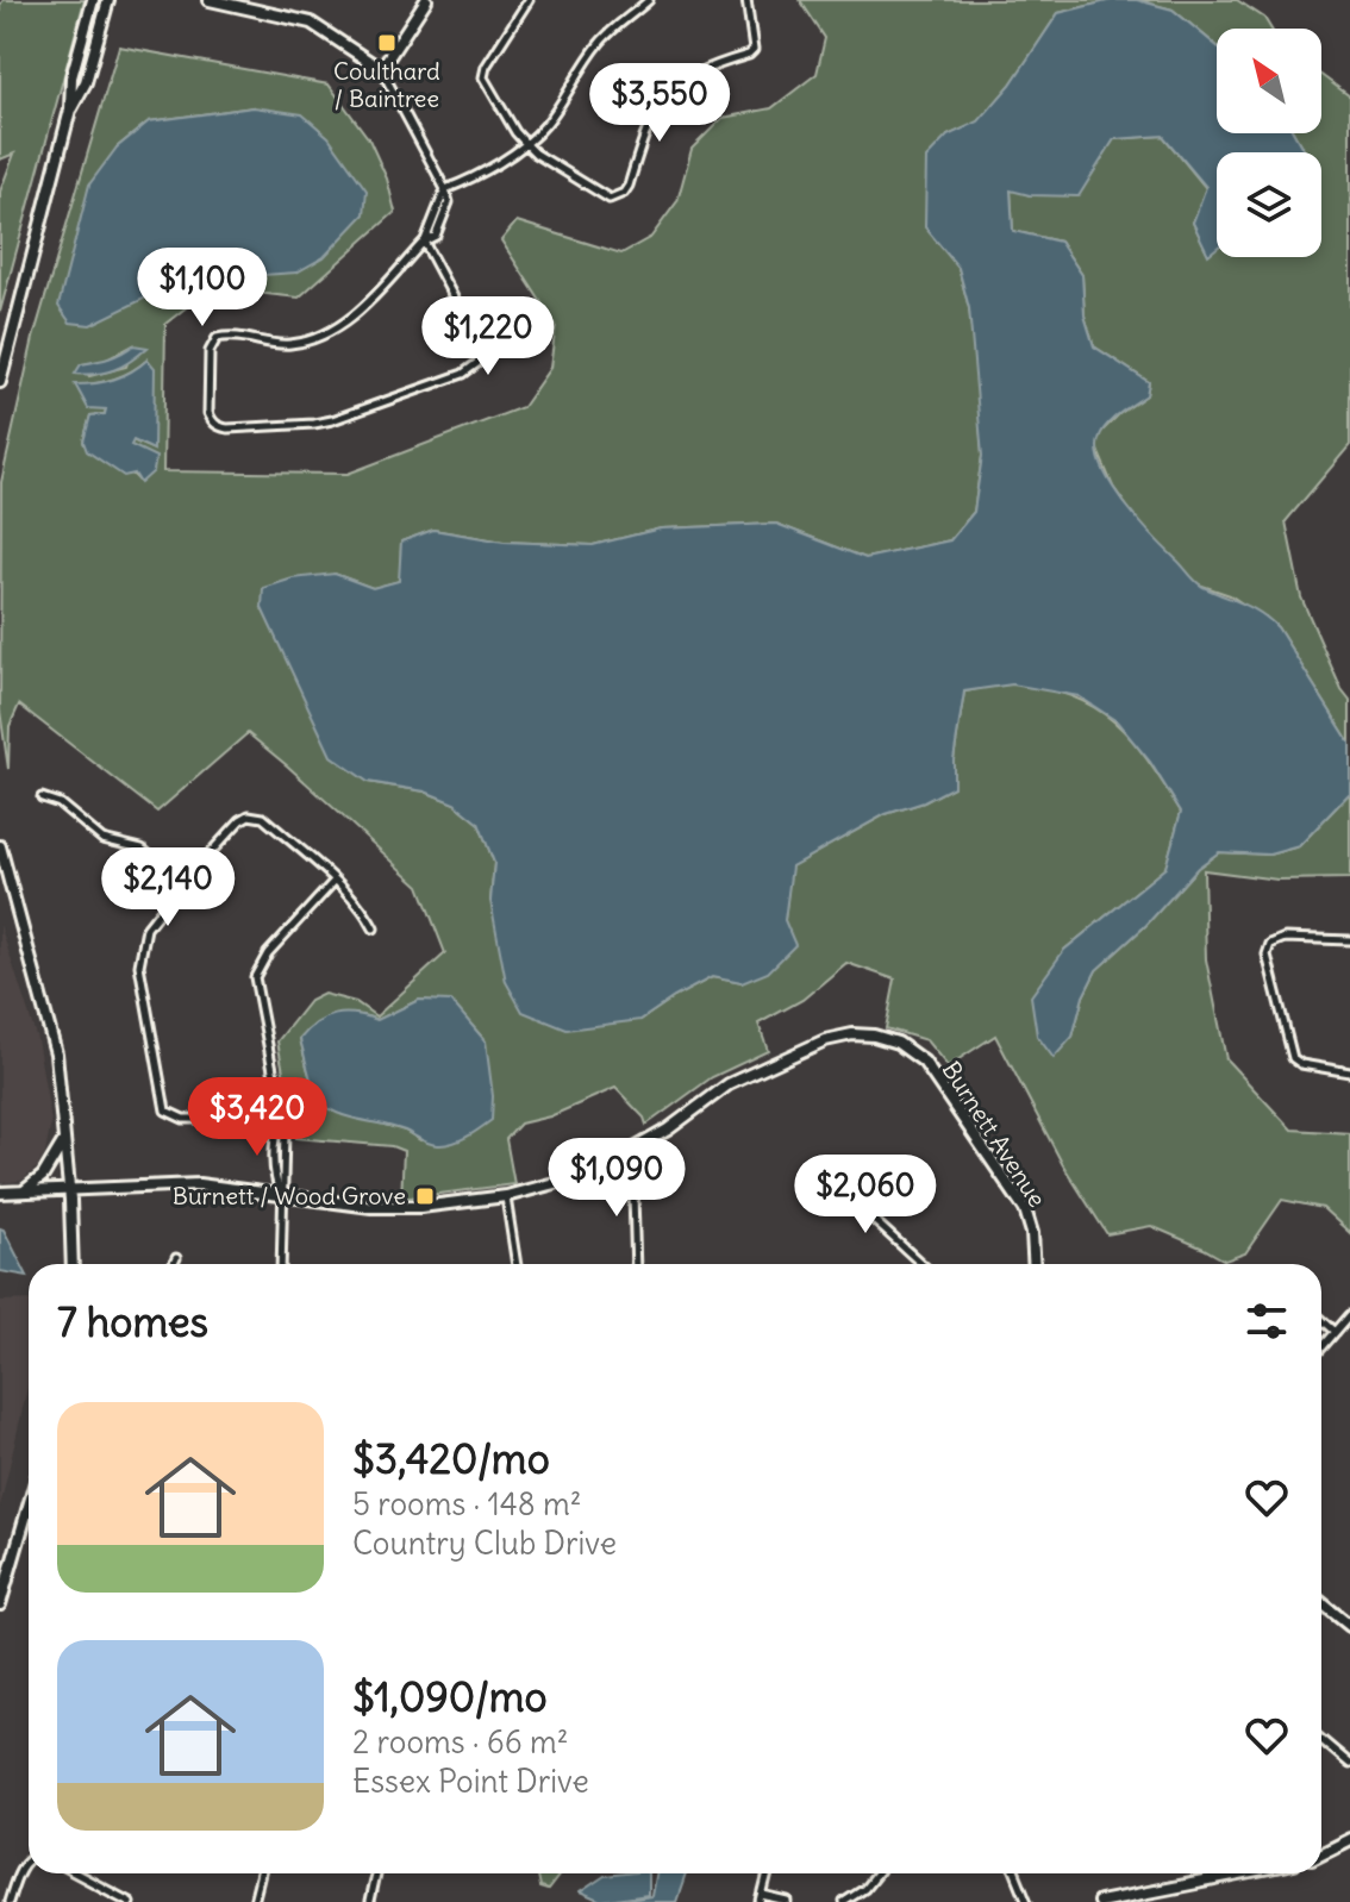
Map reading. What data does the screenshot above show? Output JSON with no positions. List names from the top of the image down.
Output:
{
  "streets": {
    "street": ["Burnett Avenue"]
  },
  "places": {
    "transit": ["Coulthard / Baintree", "Burnett / Wood Grove"]
  },
  "north": "top left",
  "page": {
    "price": [
      "$3,550",
      "$1,100",
      "$1,220",
      "$2,140",
      "$3,420",
      "$1,090",
      "$2,060"
    ],
    "heading": "7 homes",
    "list": [
      {
        "name": "$3,420/mo",
        "note": "5 rooms · 148 m² · Country Club Drive"
      },
      {
        "name": "$1,090/mo",
        "note": "2 rooms · 66 m² · Essex Point Drive"
      }
    ]
  }
}
